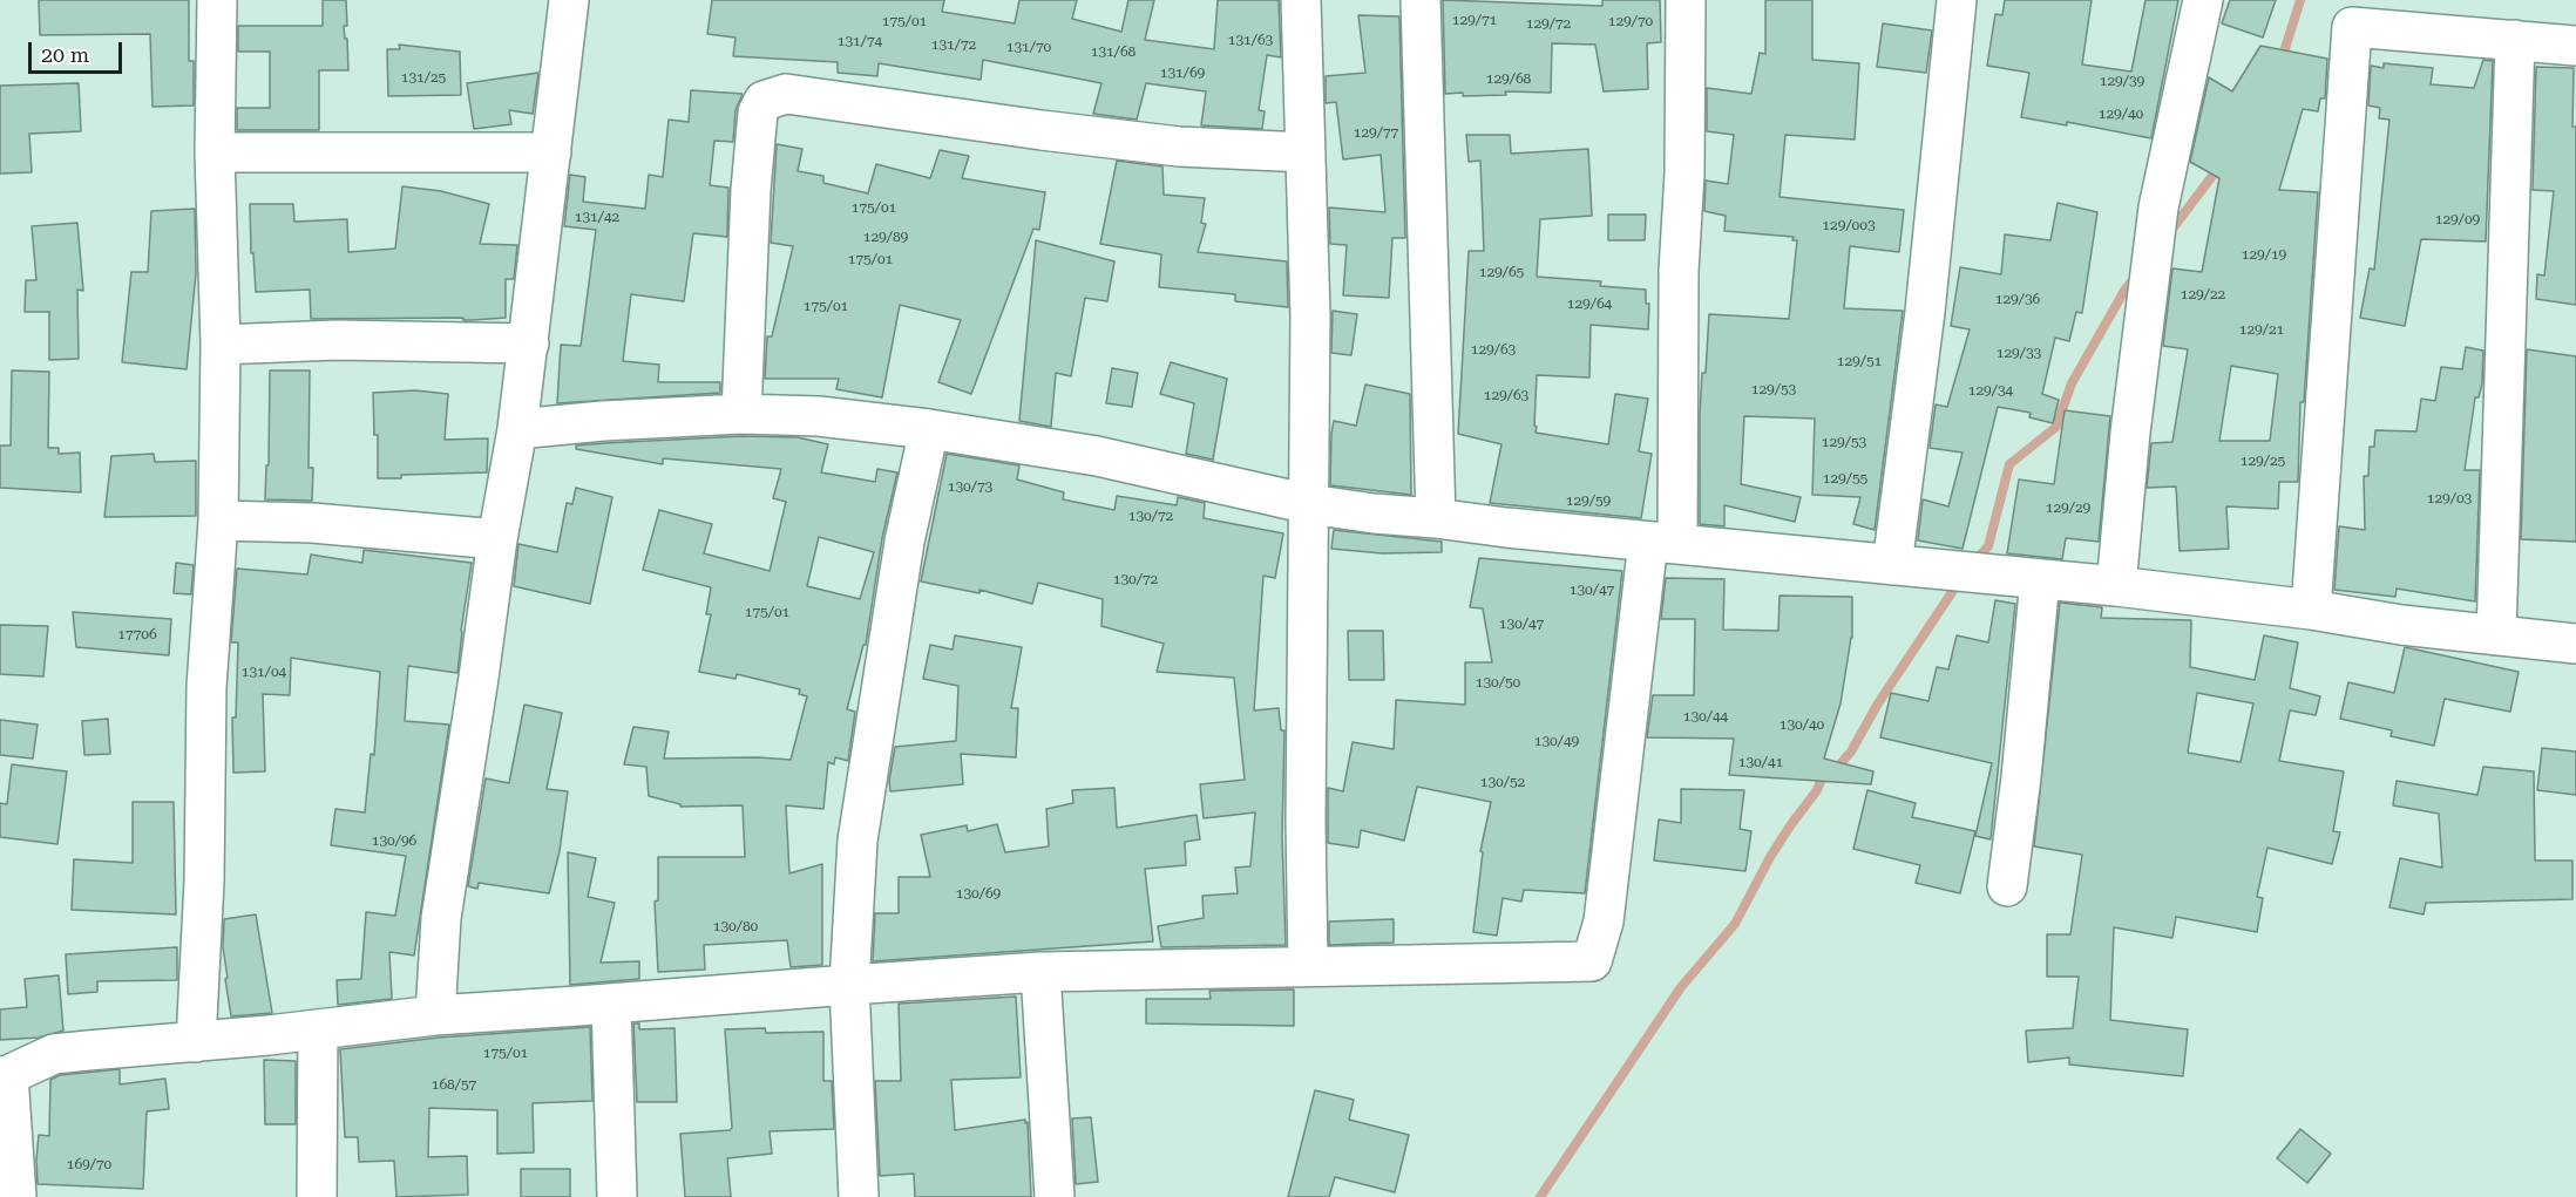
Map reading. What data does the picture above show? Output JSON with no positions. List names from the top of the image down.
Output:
{
  "house_numbers": [
    "129/71",
    "175/01",
    "129/70",
    "129/72",
    "131/63",
    "131/74",
    "131/72",
    "131/70",
    "131/68",
    "131/69",
    "131/25",
    "129/68",
    "129/39",
    "129/40",
    "129/77",
    "175/01",
    "131/42",
    "129/09",
    "129/003",
    "129/89",
    "129/19",
    "175/01",
    "129/65",
    "129/22",
    "129/36",
    "129/64",
    "175/01",
    "129/21",
    "129/63",
    "129/33",
    "129/51",
    "129/53",
    "129/34",
    "129/63",
    "129/53",
    "129/25",
    "129/55",
    "130/73",
    "129/03",
    "129/59",
    "129/29",
    "130/72",
    "130/72",
    "130/47",
    "175/01",
    "130/47",
    "17706",
    "131/04",
    "130/50",
    "130/44",
    "130/40",
    "130/49",
    "130/41",
    "130/52",
    "130/96",
    "130/69",
    "130/80",
    "175/01",
    "168/57",
    "169/70"
  ],
  "scale_bar": "20 m"
}
